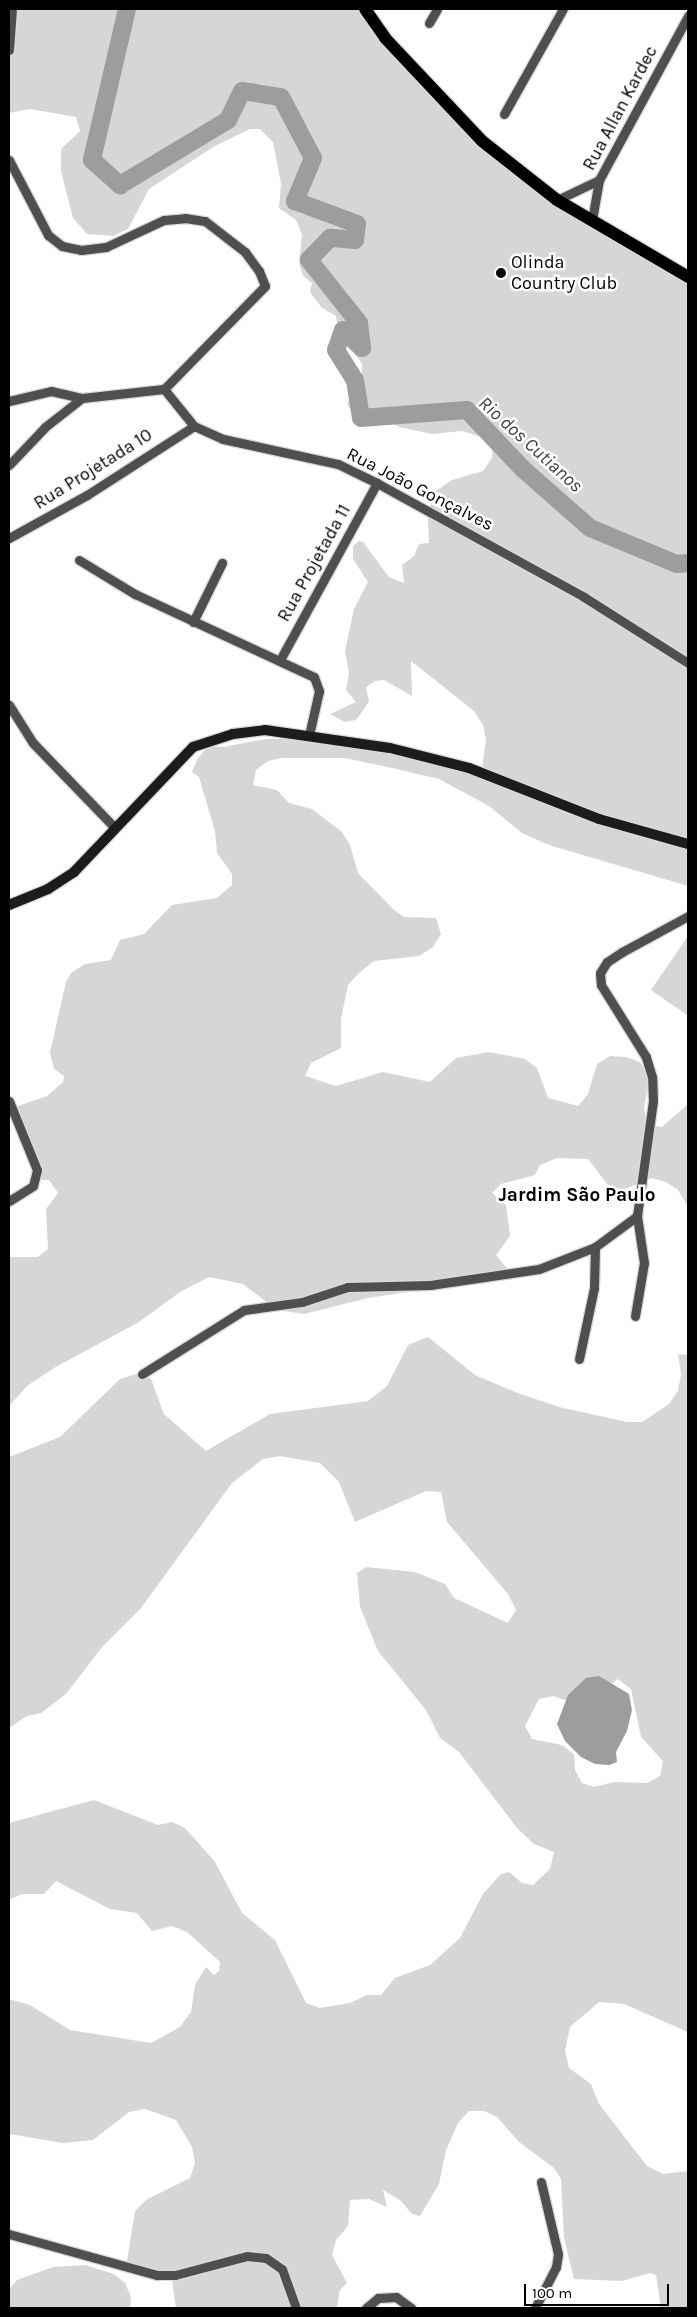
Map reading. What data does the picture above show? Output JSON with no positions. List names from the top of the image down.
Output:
{
  "streets": {
    "street": [
      "Rua Allan Kardec",
      "Rua Projetada 10",
      "Rua João Gonçalves",
      "Rua Projetada 11"
    ]
  },
  "crossings": [
    ["Rua Projetada 10", "Rua João Gonçalves"],
    ["Rua João Gonçalves", "Rua Projetada 11"]
  ],
  "districts": ["Jardim São Paulo"],
  "water": ["Rio dos Cutianos"],
  "places": ["Olinda Country Club"],
  "scale_bar": "100 m"
}
